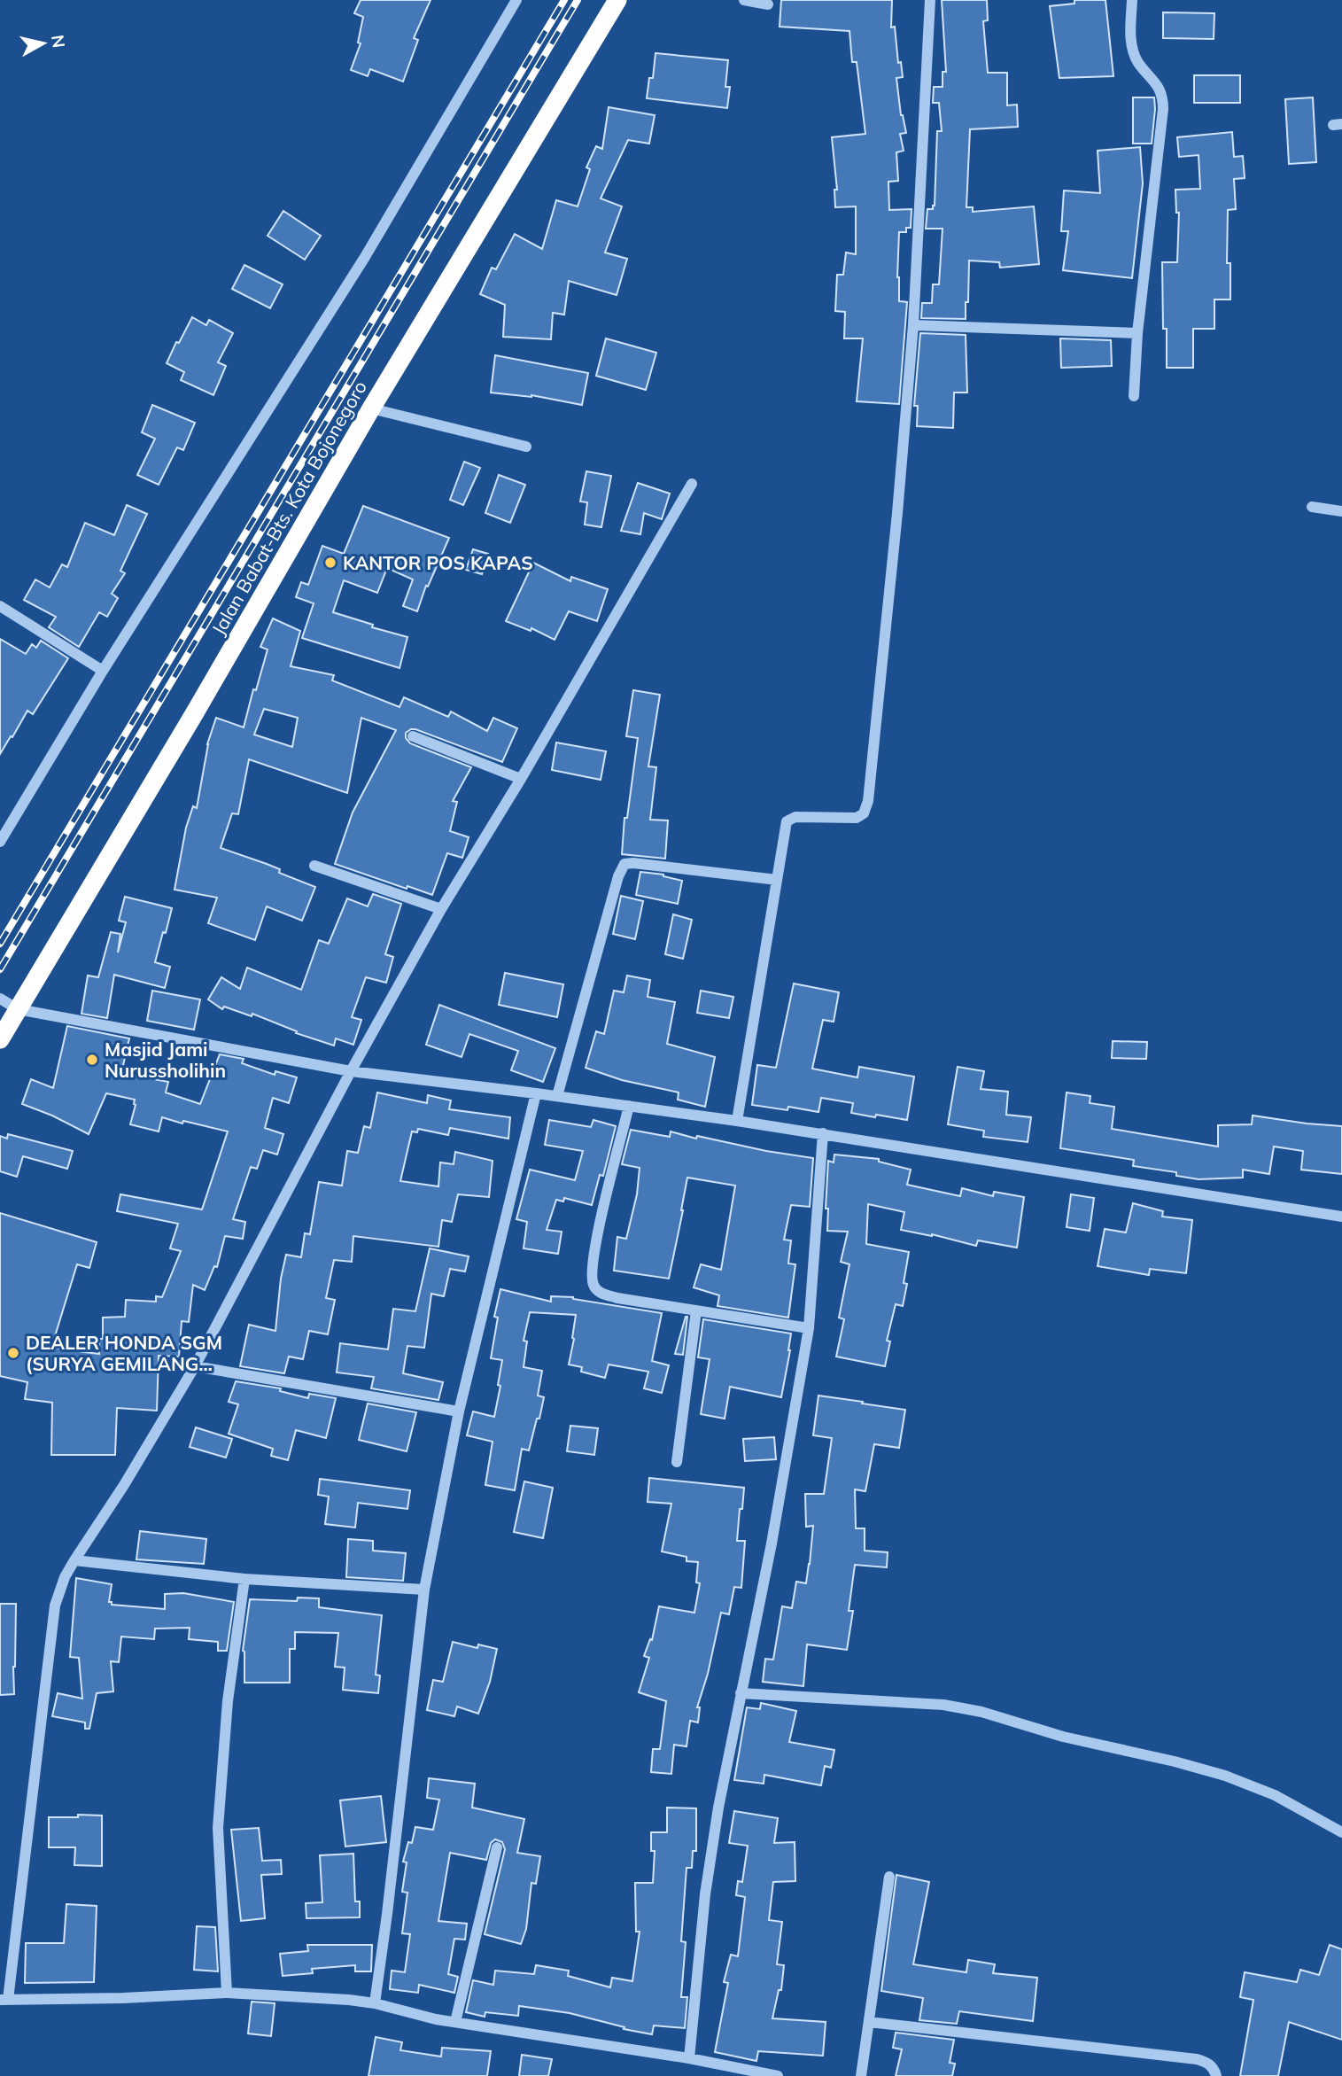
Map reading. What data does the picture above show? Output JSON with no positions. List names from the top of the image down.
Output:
{
  "streets": {
    "highway": ["Jalan Babat-Bts. Kota Bojonegoro"]
  },
  "places": ["KANTOR POS KAPAS", "Masjid Jami Nurussholihin", "DEALER HONDA SGM (SURYA GEMILANG…"],
  "north": "right"
}
